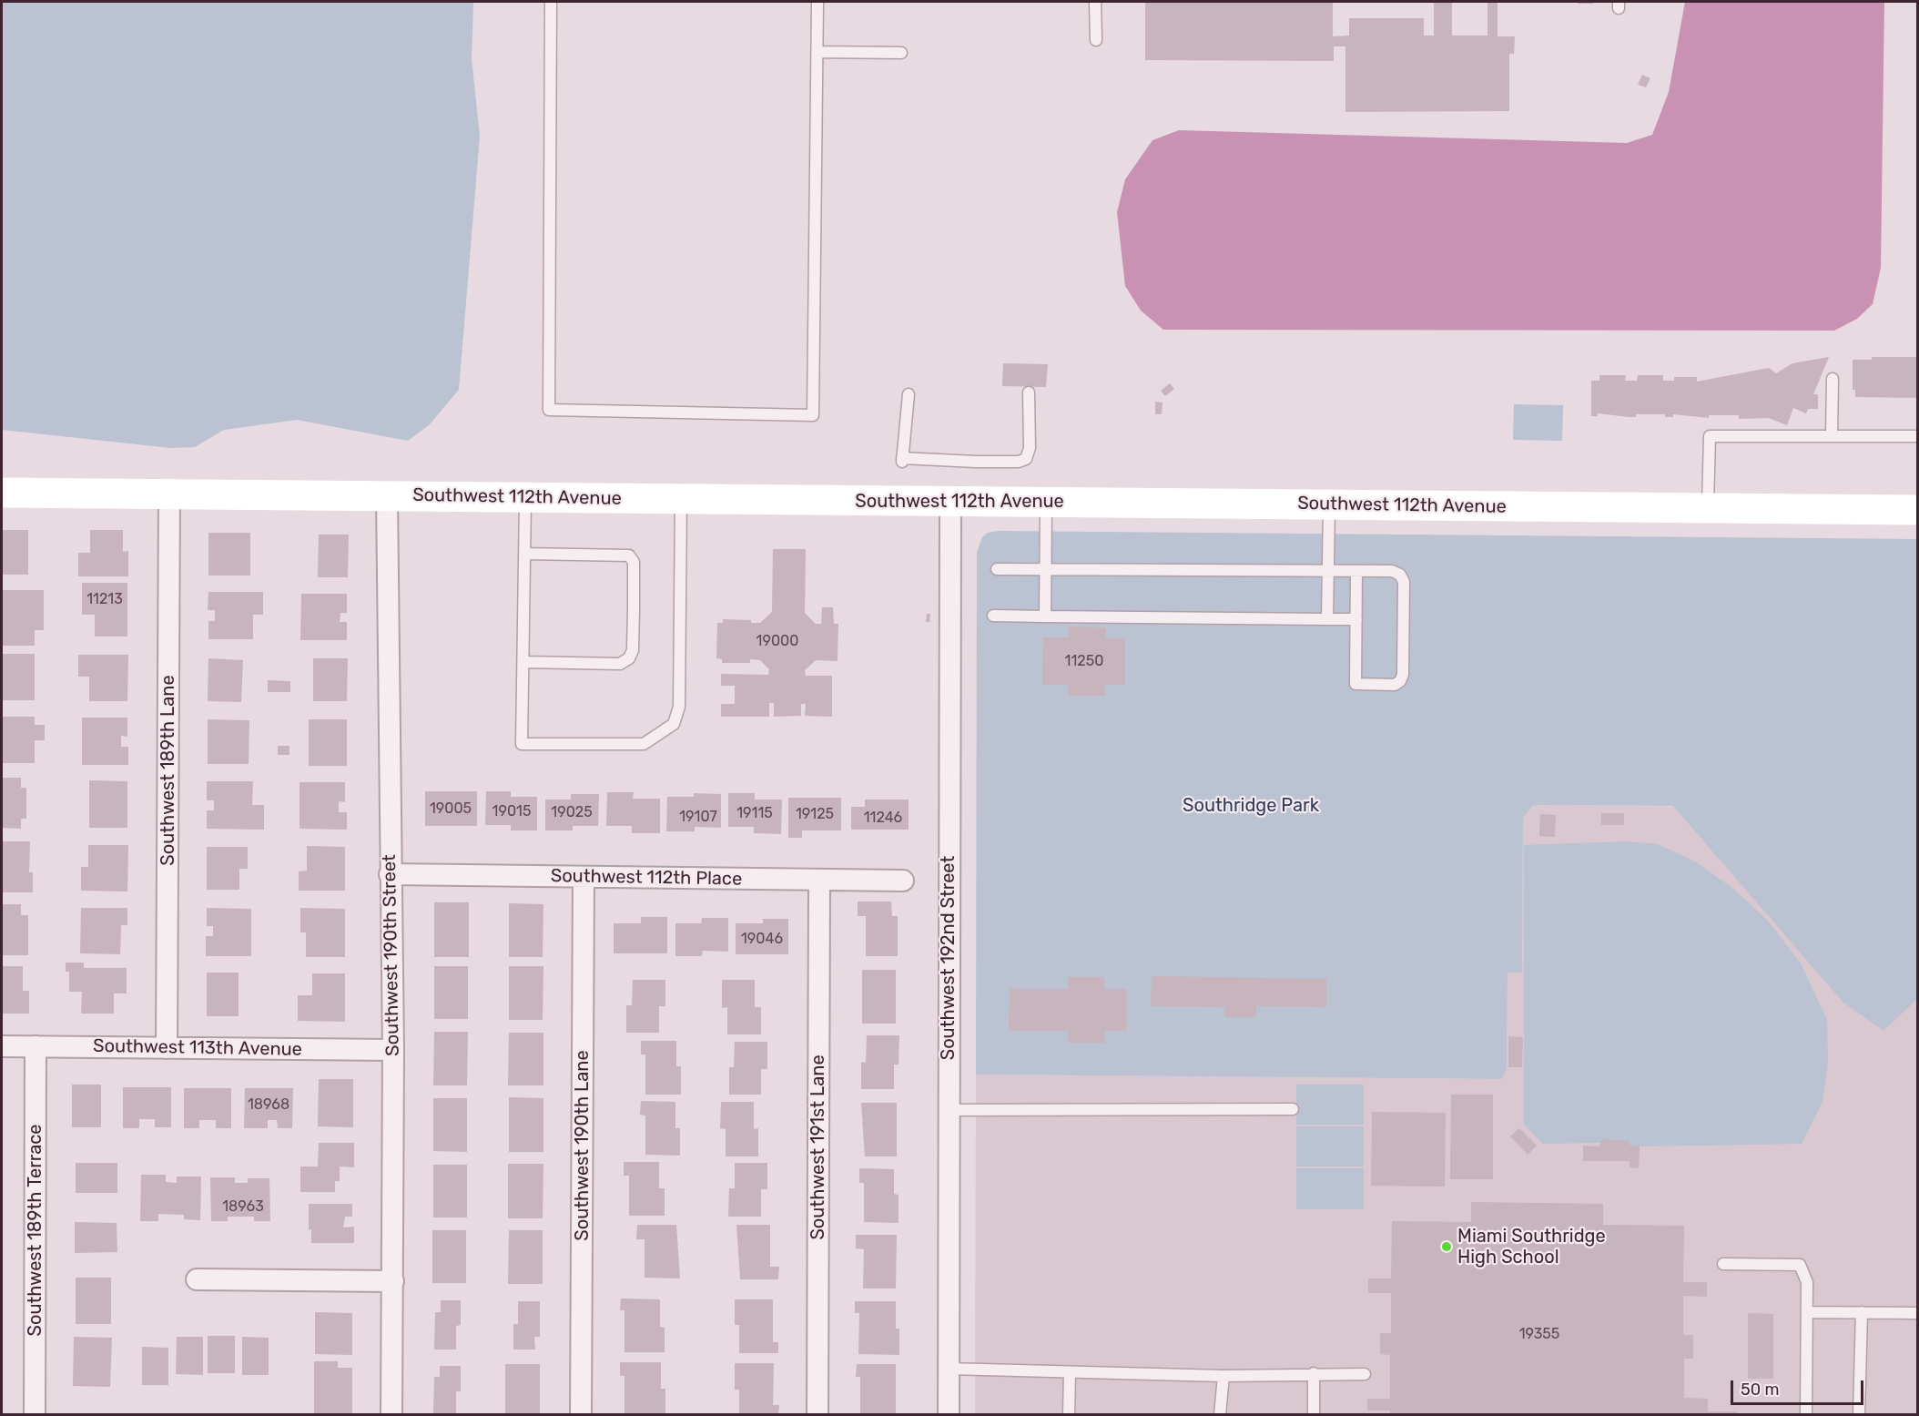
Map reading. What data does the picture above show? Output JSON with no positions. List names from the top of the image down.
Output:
{
  "streets": {
    "street": [
      "Southwest 112th Avenue",
      "Southwest 189th Lane",
      "Southwest 112th Place",
      "Southwest 190th Street",
      "Southwest 192nd Street",
      "Southwest 113th Avenue",
      "Southwest 190th Lane",
      "Southwest 191st Lane",
      "Southwest 189th Terrace"
    ]
  },
  "crossings": [
    ["Southwest 112th Avenue", "Southwest 189th Lane"],
    ["Southwest 112th Avenue", "Southwest 190th Street"],
    ["Southwest 112th Avenue", "Southwest 192nd Street"],
    ["Southwest 189th Lane", "Southwest 113th Avenue"],
    ["Southwest 112th Place", "Southwest 190th Street"],
    ["Southwest 112th Place", "Southwest 190th Lane"],
    ["Southwest 112th Place", "Southwest 191st Lane"],
    ["Southwest 190th Street", "Southwest 113th Avenue"],
    ["Southwest 113th Avenue", "Southwest 189th Terrace"]
  ],
  "parks": ["Southridge Park"],
  "places": ["Miami Southridge High School"],
  "house_numbers": [
    "11213",
    "19000",
    "11250",
    "19005",
    "19015",
    "19025",
    "19115",
    "19125",
    "19107",
    "11246",
    "19046",
    "18968",
    "18963",
    "19355"
  ],
  "scale_bar": "50 m"
}
